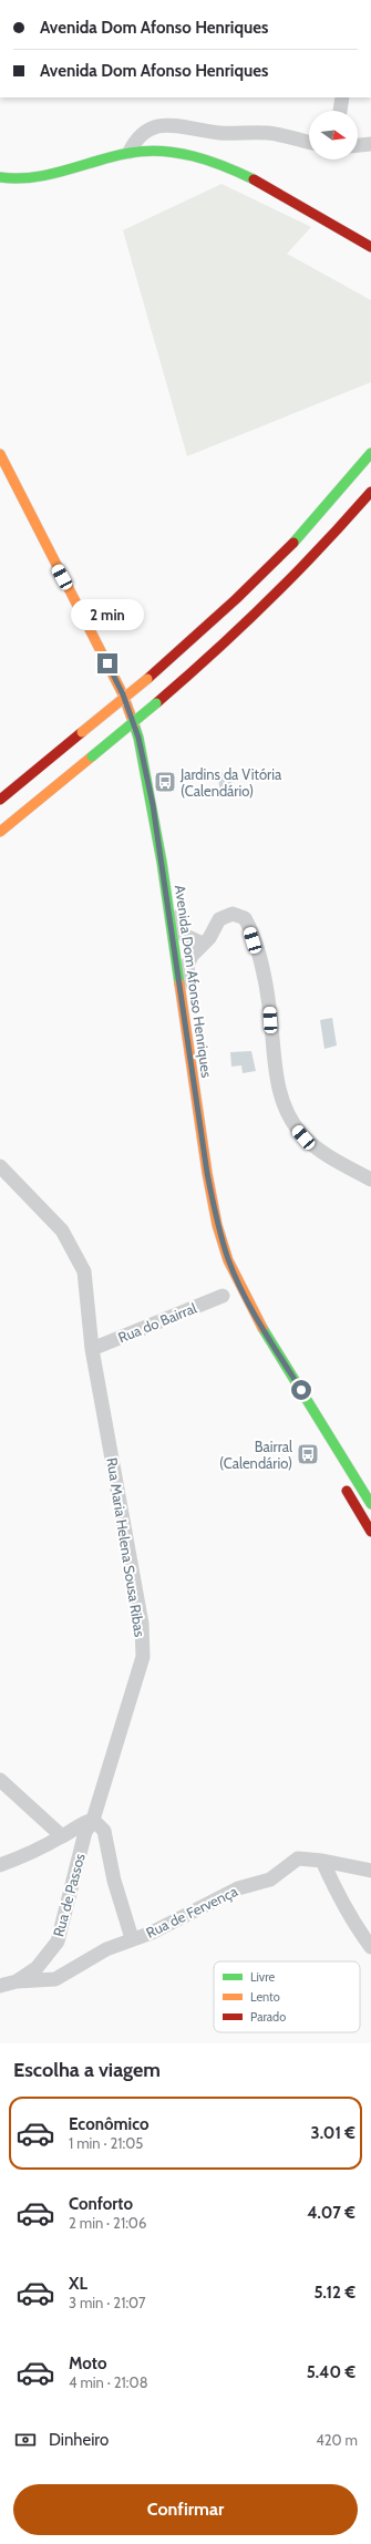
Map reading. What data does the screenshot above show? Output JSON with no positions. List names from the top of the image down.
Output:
{
  "streets": {
    "main road": ["Avenida Dom Afonso Henriques"],
    "street": [
      "Rua do Bairral",
      "Rua Maria Helena Sousa Ribas",
      "Rua de Passos",
      "Rua de Fervença"
    ]
  },
  "crossings": [
    ["Rua do Bairral", "Rua Maria Helena Sousa Ribas"],
    ["Rua Maria Helena Sousa Ribas", "Rua de Passos"],
    ["Rua Maria Helena Sousa Ribas", "Rua de Fervença"],
    ["Rua de Passos", "Rua de Fervença"]
  ],
  "places": {
    "bus stop": ["Jardins da Vitória (Calendário)", "Bairral (Calendário)"]
  },
  "legend": ["Livre", "Lento", "Parado"],
  "north": "right",
  "page": {
    "banner": ["Avenida Dom Afonso Henriques", "Avenida Dom Afonso Henriques"],
    "bubble": "2 min",
    "heading": "Escolha a viagem",
    "list": [
      {
        "name": "Econômico",
        "note": "1 min · 21:05",
        "value": "3.01 €"
      },
      {
        "name": "Conforto",
        "note": "2 min · 21:06",
        "value": "4.07 €"
      },
      {
        "name": "XL",
        "note": "3 min · 21:07",
        "value": "5.12 €"
      },
      {
        "name": "Moto",
        "note": "4 min · 21:08",
        "value": "5.40 €"
      }
    ],
    "pay": ["Dinheiro", "420 m"],
    "buttons": "Confirmar"
  }
}
